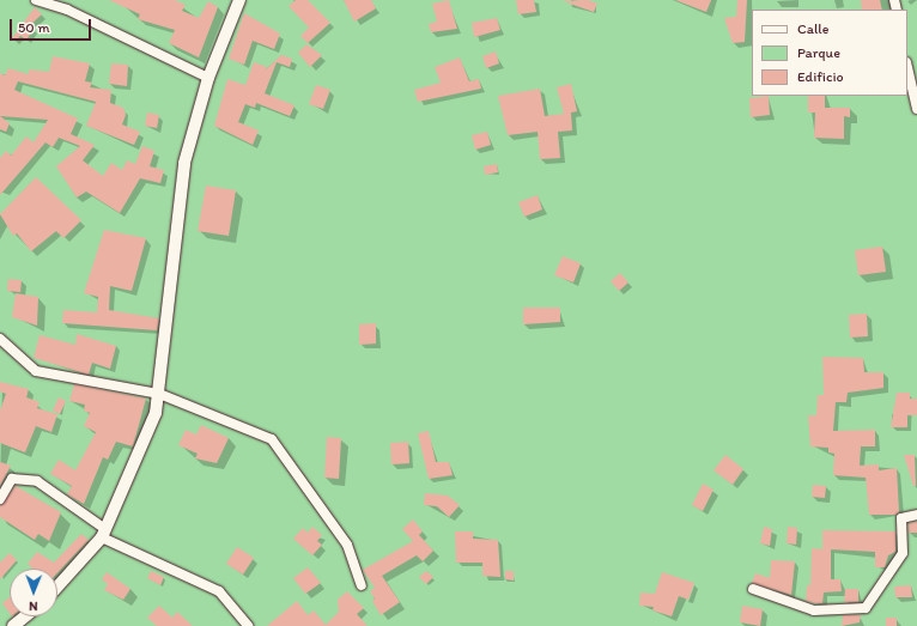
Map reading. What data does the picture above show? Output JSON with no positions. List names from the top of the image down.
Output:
{
  "legend": ["Calle", "Parque", "Edificio"],
  "scale_bar": "50 m",
  "north": "bottom"
}
